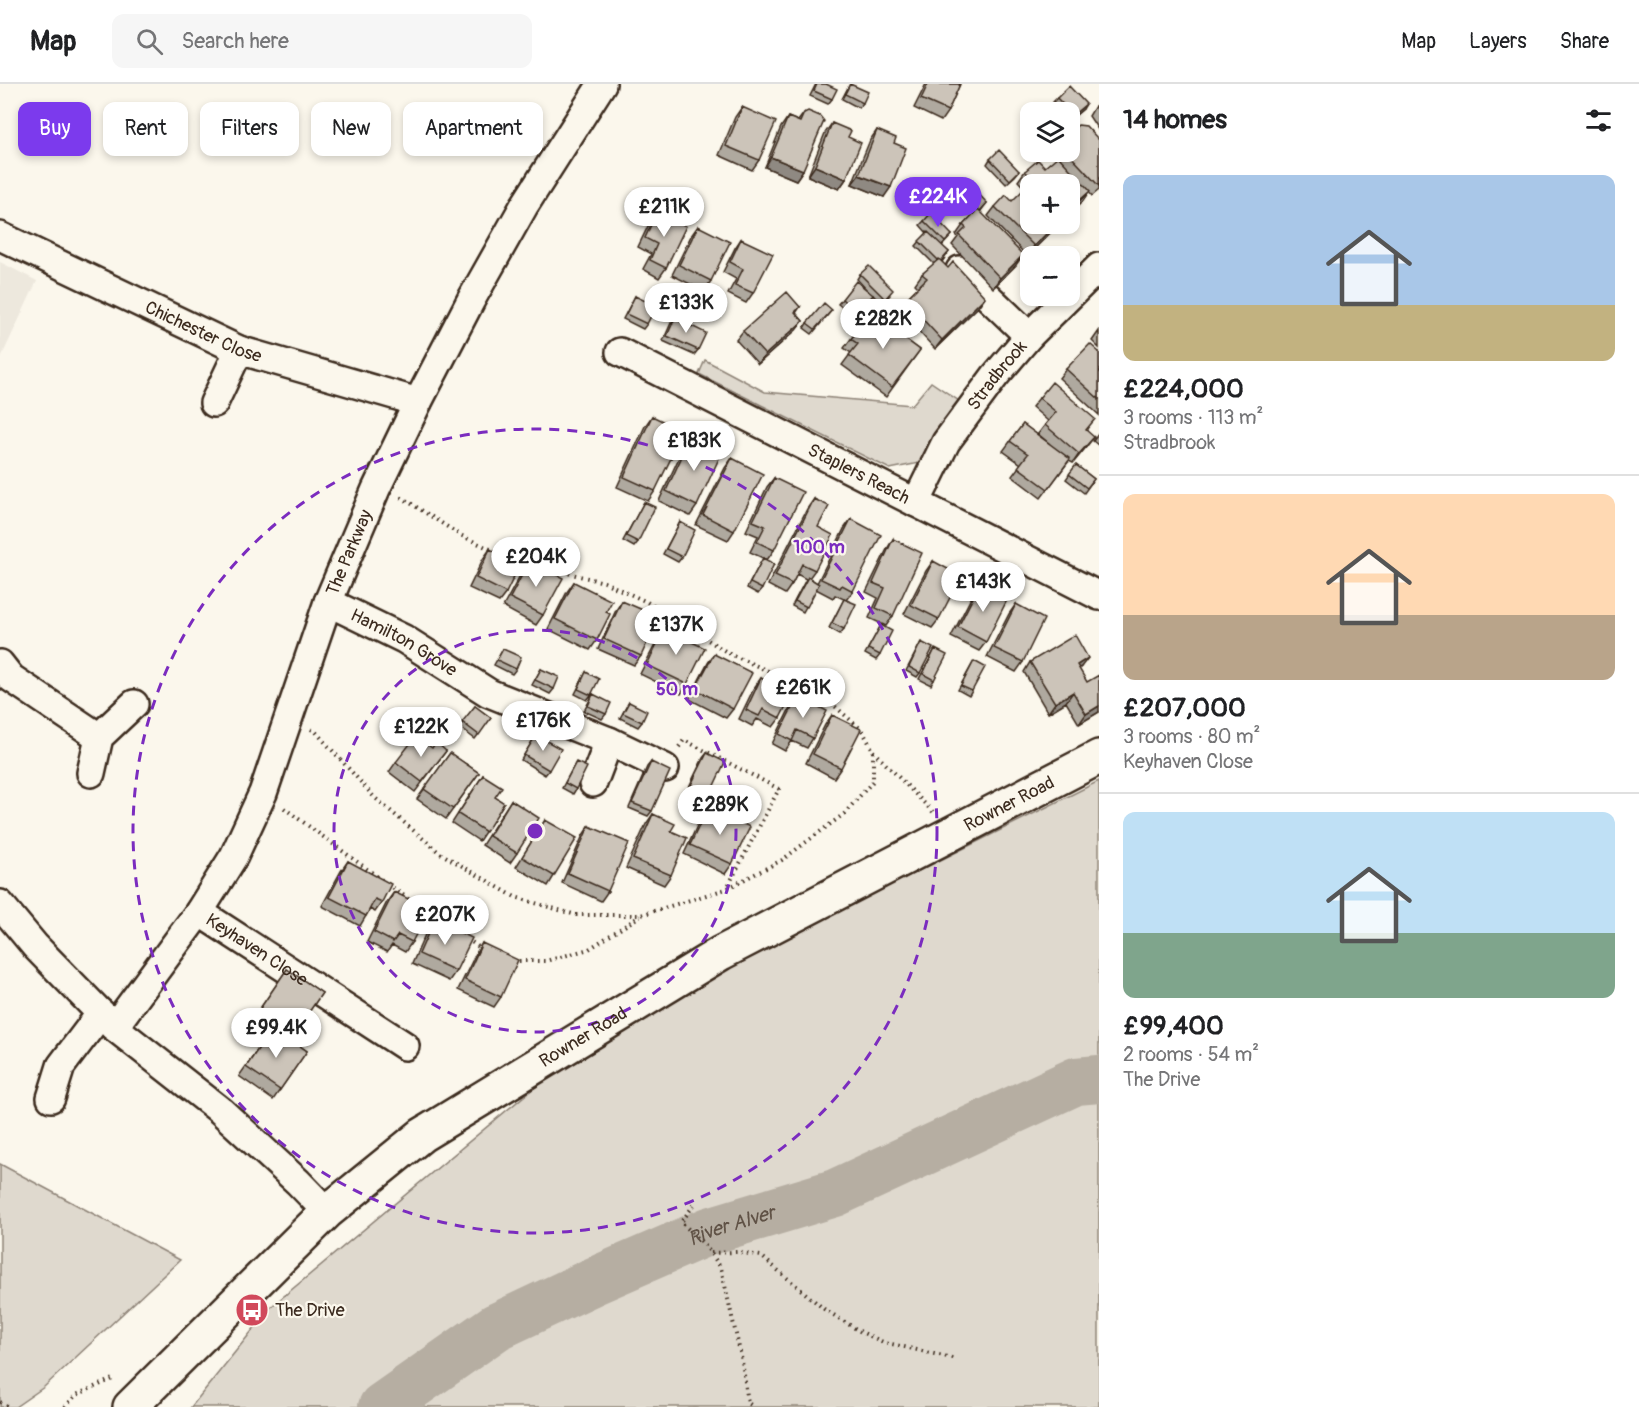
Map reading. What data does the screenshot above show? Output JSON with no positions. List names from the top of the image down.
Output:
{
  "streets": {
    "main road": ["Rowner Road"],
    "street": [
      "Chichester Close",
      "Stradbrook",
      "Staplers Reach",
      "The Parkway",
      "Hamilton Grove",
      "Keyhaven Close"
    ]
  },
  "crossings": [
    ["Chichester Close", "The Parkway"],
    ["Stradbrook", "Staplers Reach"],
    ["The Parkway", "Hamilton Grove"],
    ["The Parkway", "Keyhaven Close"]
  ],
  "water": ["River Alver"],
  "places": {
    "bus stop": ["The Drive"]
  },
  "page": {
    "header": "Map",
    "search": "Search here",
    "nav": ["Map", "Layers", "Share"],
    "heading": "14 homes",
    "map_buttons": ["+", "−"],
    "chip": [
      "Buy",
      "Rent",
      "Filters",
      "New",
      "Apartment"
    ],
    "list": [
      {
        "name": "£224,000",
        "note": "3 rooms · 113 m² · Stradbrook"
      },
      {
        "name": "£207,000",
        "note": "3 rooms · 80 m² · Keyhaven Close"
      },
      {
        "name": "£99,400",
        "note": "2 rooms · 54 m² · The Drive"
      }
    ],
    "price": [
      "£224K",
      "£211K",
      "£133K",
      "£282K",
      "£183K",
      "£204K",
      "£143K",
      "£137K",
      "£261K",
      "£176K",
      "£122K",
      "£289K",
      "£207K",
      "£99.4K"
    ]
  },
  "rings": ["100 m", "50 m"]
}
